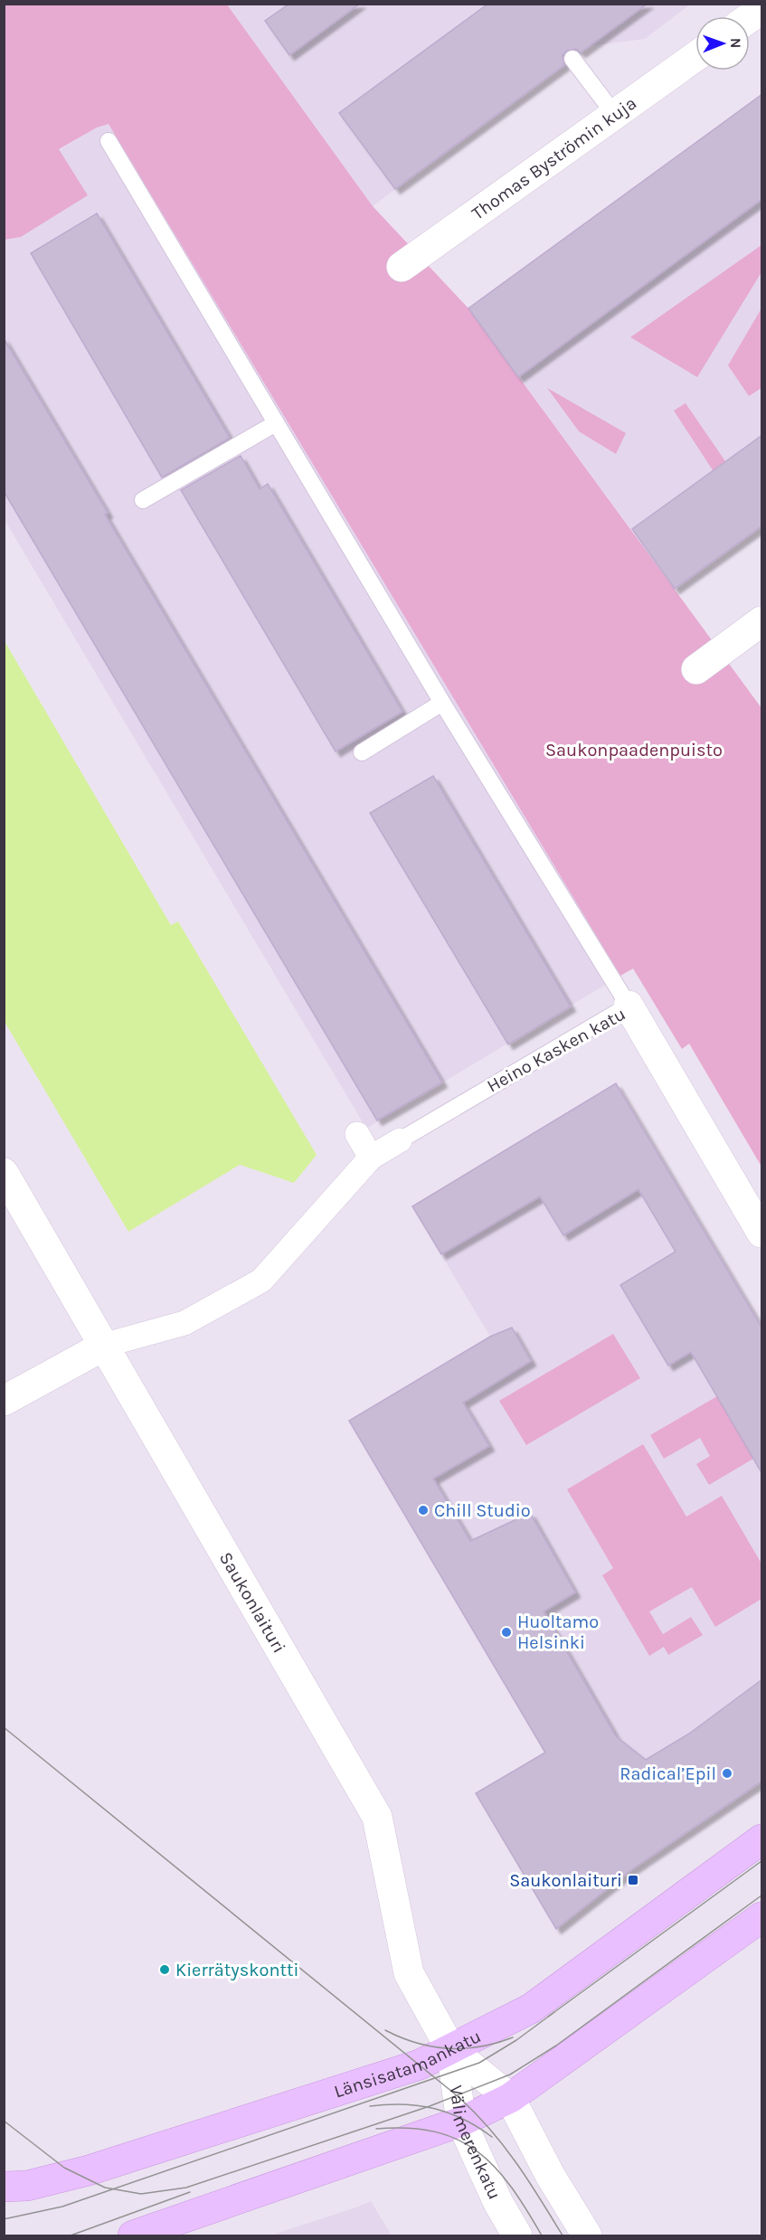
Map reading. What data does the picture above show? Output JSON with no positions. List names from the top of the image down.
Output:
{
  "streets": {
    "main road": ["Länsisatamankatu"],
    "street": [
      "Thomas Byströmin kuja",
      "Heino Kasken katu",
      "Saukonlaituri",
      "Välimerenkatu"
    ]
  },
  "crossings": [
    ["Heino Kasken katu", "Saukonlaituri"],
    ["Saukonlaituri", "Länsisatamankatu"],
    ["Saukonlaituri", "Välimerenkatu"],
    ["Länsisatamankatu", "Välimerenkatu"]
  ],
  "parks": ["Saukonpaadenpuisto"],
  "places": {
    "other": [
      "Chill Studio",
      "Huoltamo Helsinki",
      "Radical’Epil",
      "Kierrätyskontti"
    ],
    "transit": ["Saukonlaituri"]
  },
  "north": "right"
}
